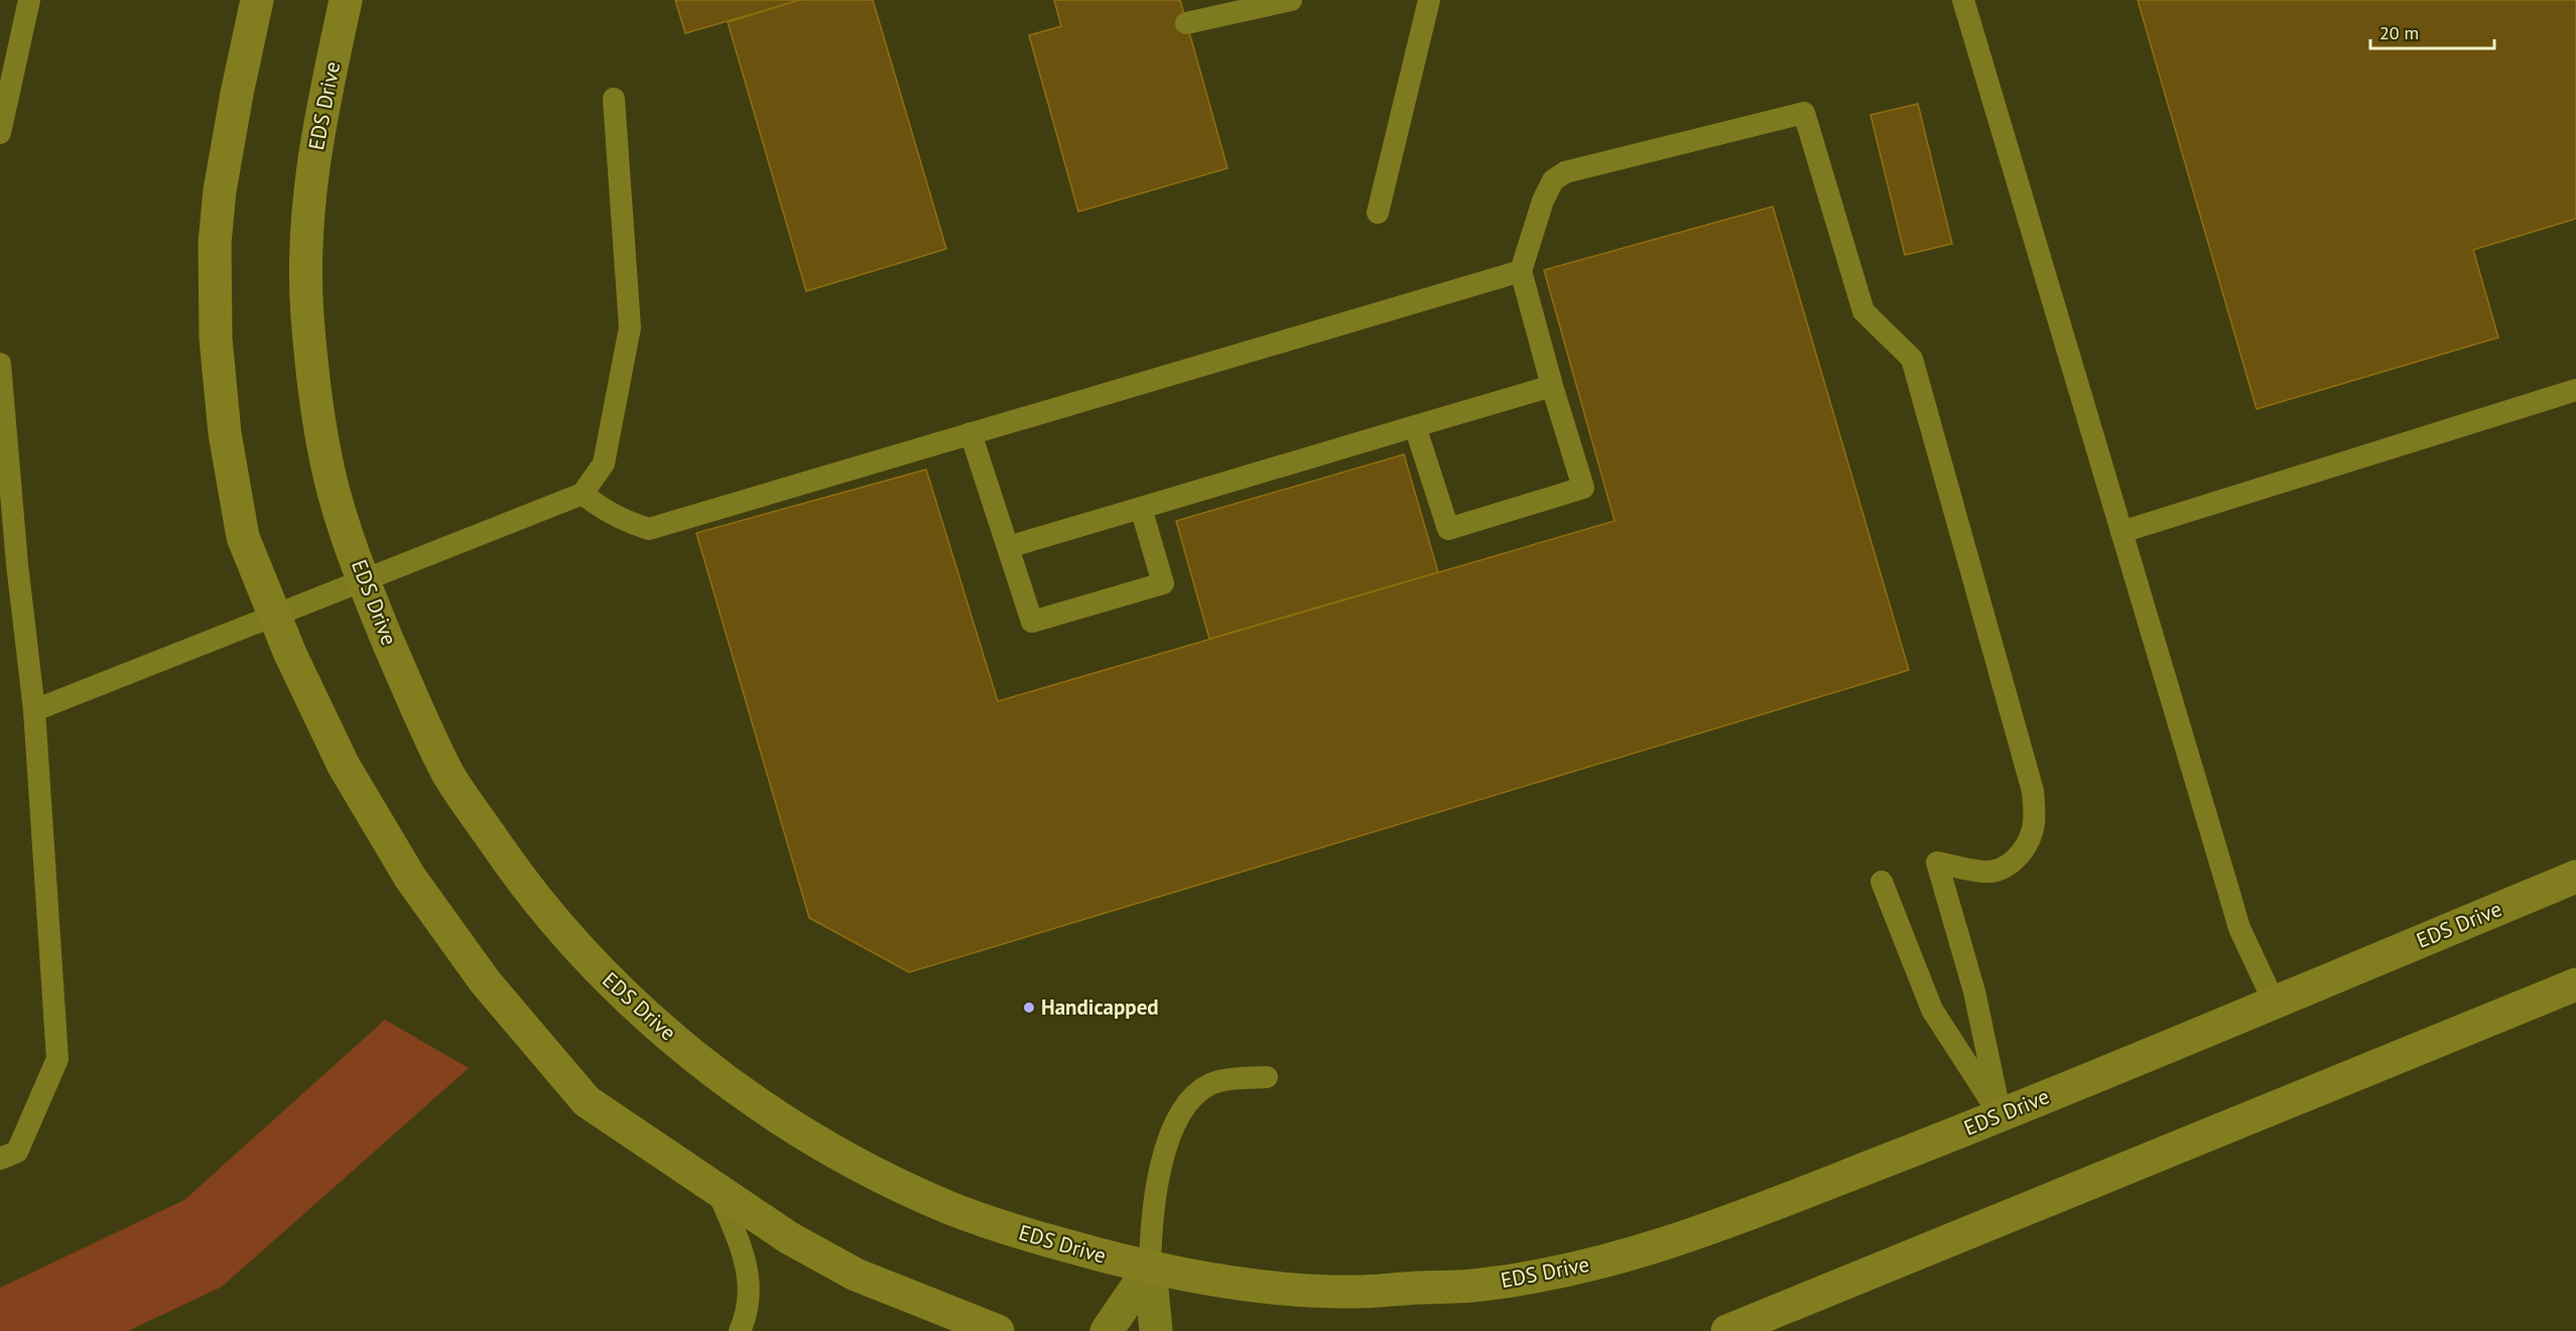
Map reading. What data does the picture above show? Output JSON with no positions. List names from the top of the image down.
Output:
{
  "streets": {
    "street": ["EDS Drive"]
  },
  "places": ["Handicapped"],
  "scale_bar": "20 m"
}
